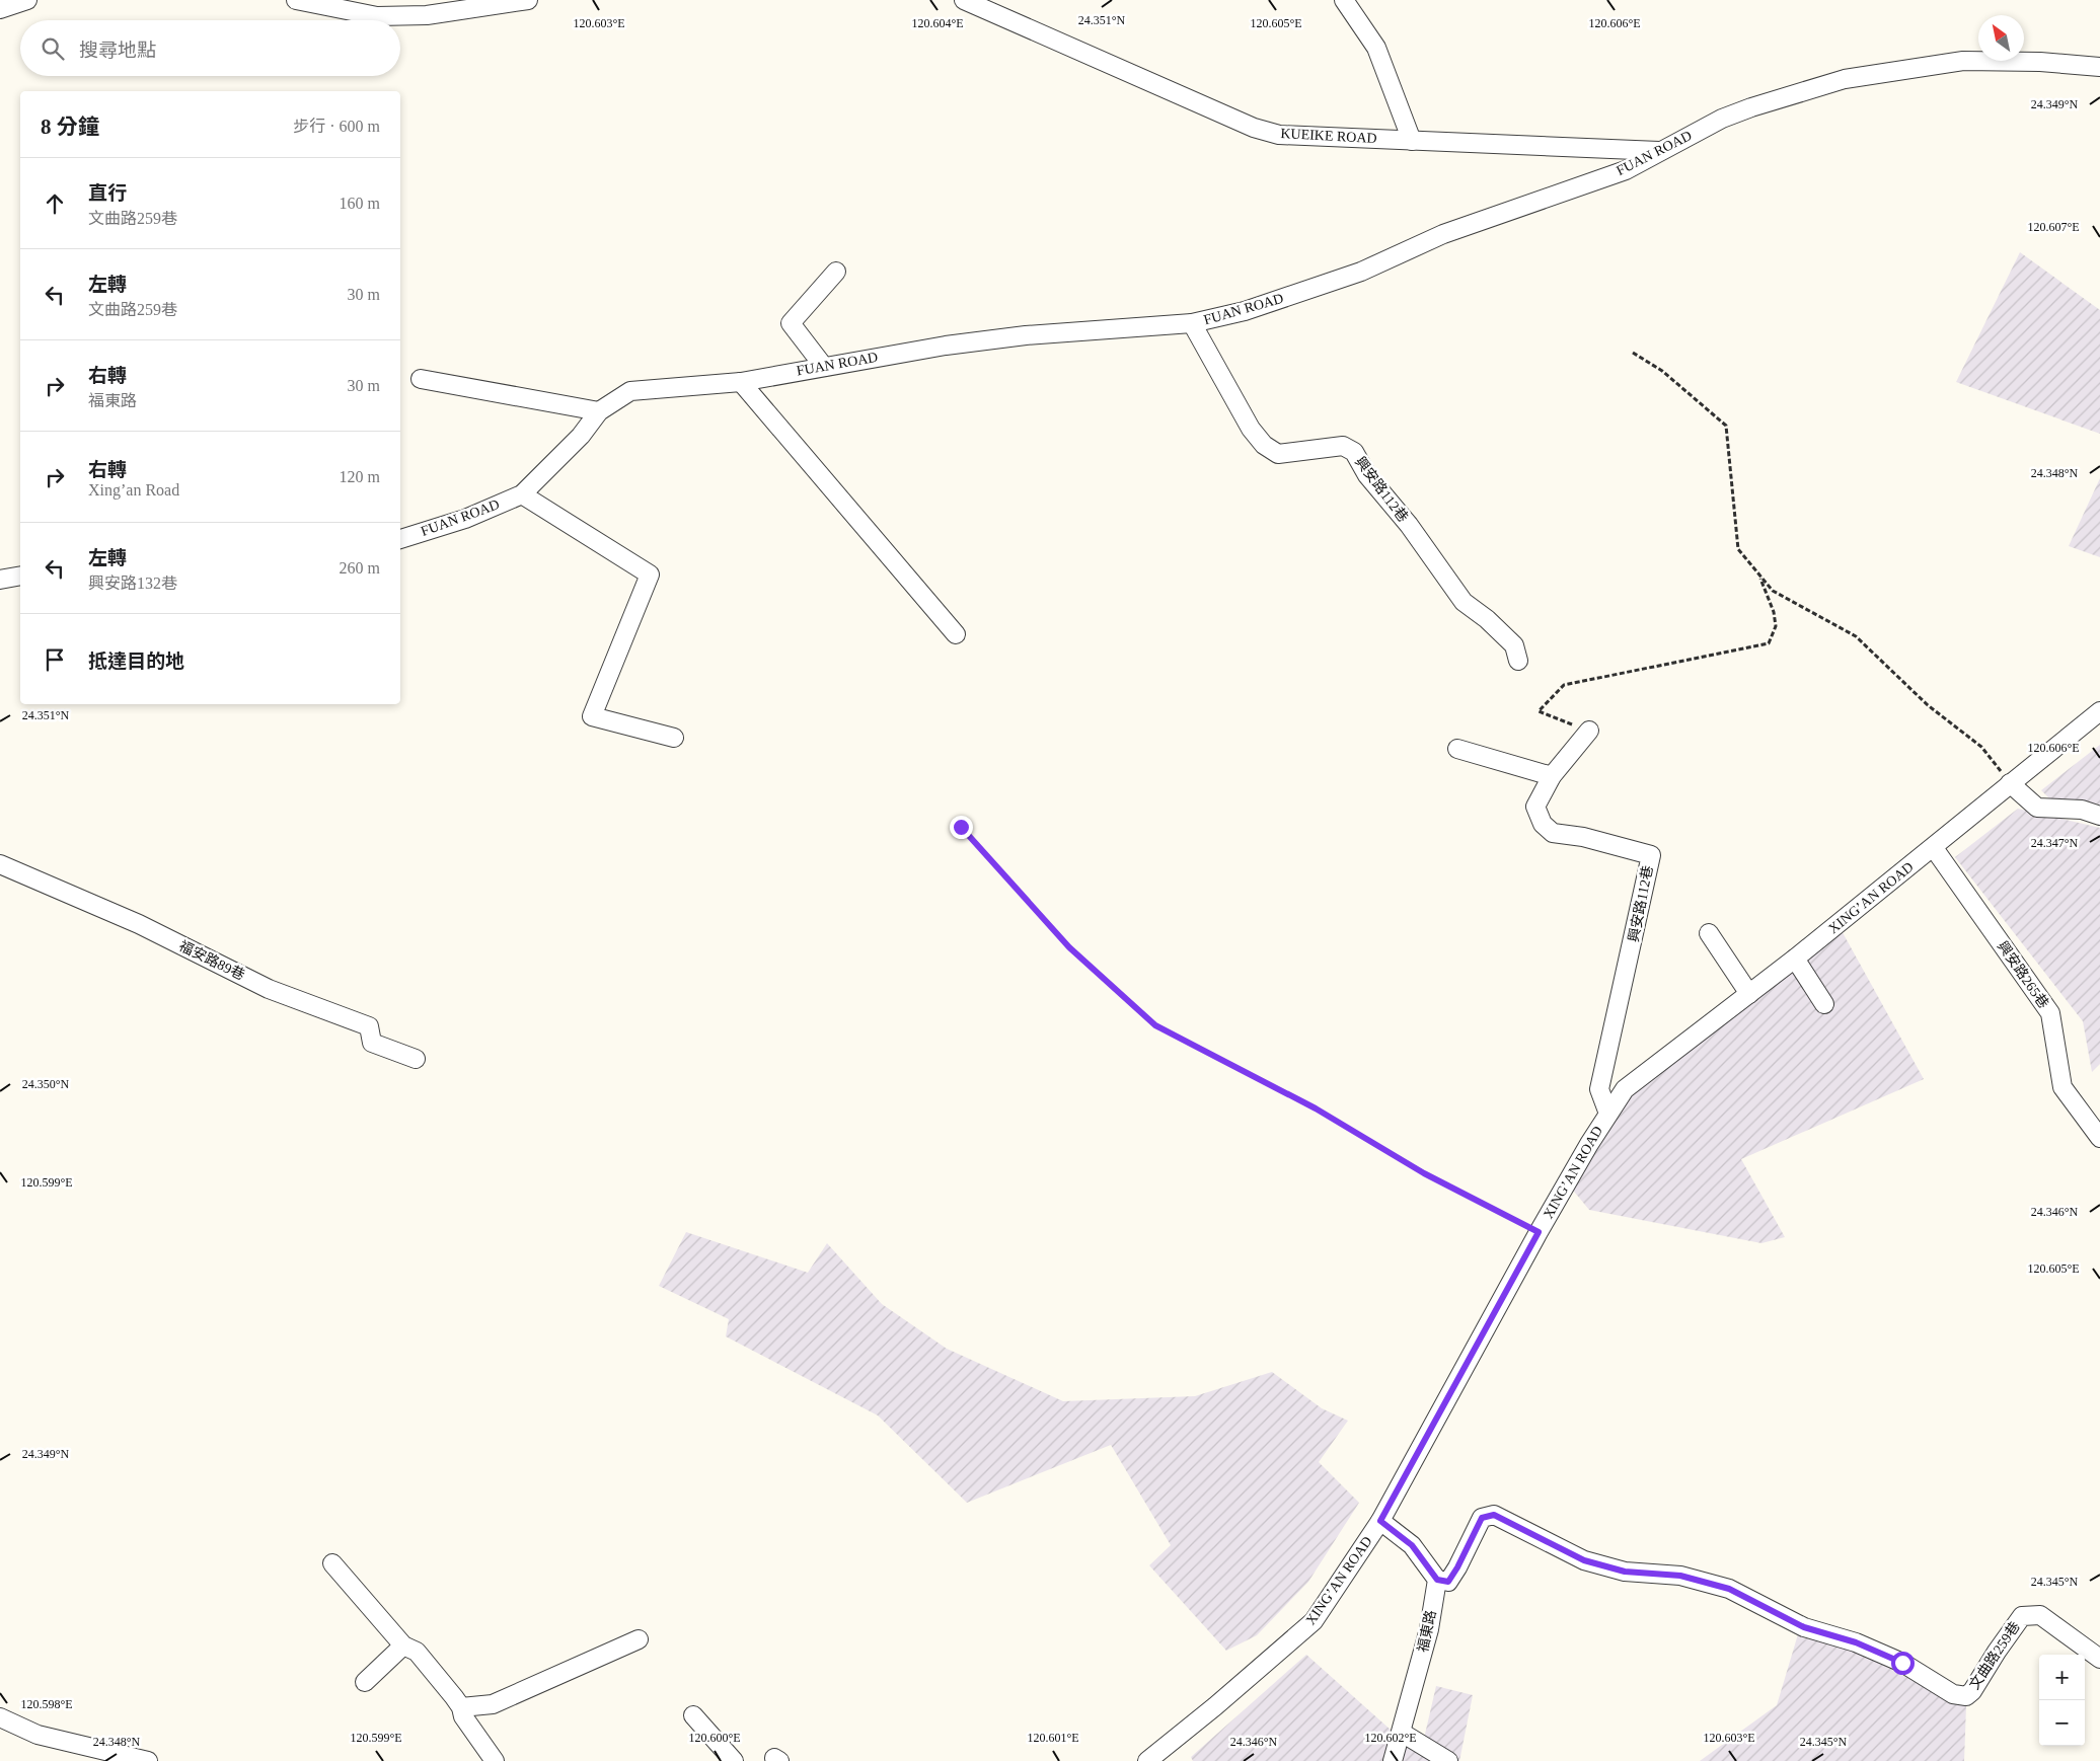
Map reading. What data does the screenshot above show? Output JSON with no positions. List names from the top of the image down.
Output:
{
  "streets": {
    "street": [
      "KUEIKE ROAD",
      "FUAN ROAD",
      "興安路112巷",
      "XING’AN ROAD",
      "福安路89巷",
      "興安路265巷",
      "福東路",
      "文曲路259巷"
    ]
  },
  "crossings": [
    ["KUEIKE ROAD", "FUAN ROAD"],
    ["FUAN ROAD", "興安路112巷"],
    ["興安路112巷", "XING’AN ROAD"],
    ["XING’AN ROAD", "興安路265巷"],
    ["福東路", "文曲路259巷"]
  ],
  "north": "top left",
  "page": {
    "search": "搜尋地點",
    "heading": ["8 分鐘", "步行 · 600 m"],
    "list": [
      ["直行", "文曲路259巷", "160 m"],
      ["左轉", "文曲路259巷", "30 m"],
      ["右轉", "福東路", "30 m"],
      ["右轉", "Xing’an Road", "120 m"],
      ["左轉", "興安路132巷", "260 m"],
      "抵達目的地"
    ],
    "map_buttons": ["+", "−"]
  },
  "coordinates": [
    "24.351°N",
    "120.603°E",
    "120.604°E",
    "120.605°E",
    "120.606°E",
    "24.349°N",
    "120.607°E",
    "24.348°N",
    "24.347°N",
    "24.350°N",
    "120.599°E",
    "24.346°N",
    "24.345°N",
    "120.598°E",
    "120.600°E",
    "120.601°E",
    "120.602°E"
  ]
}
